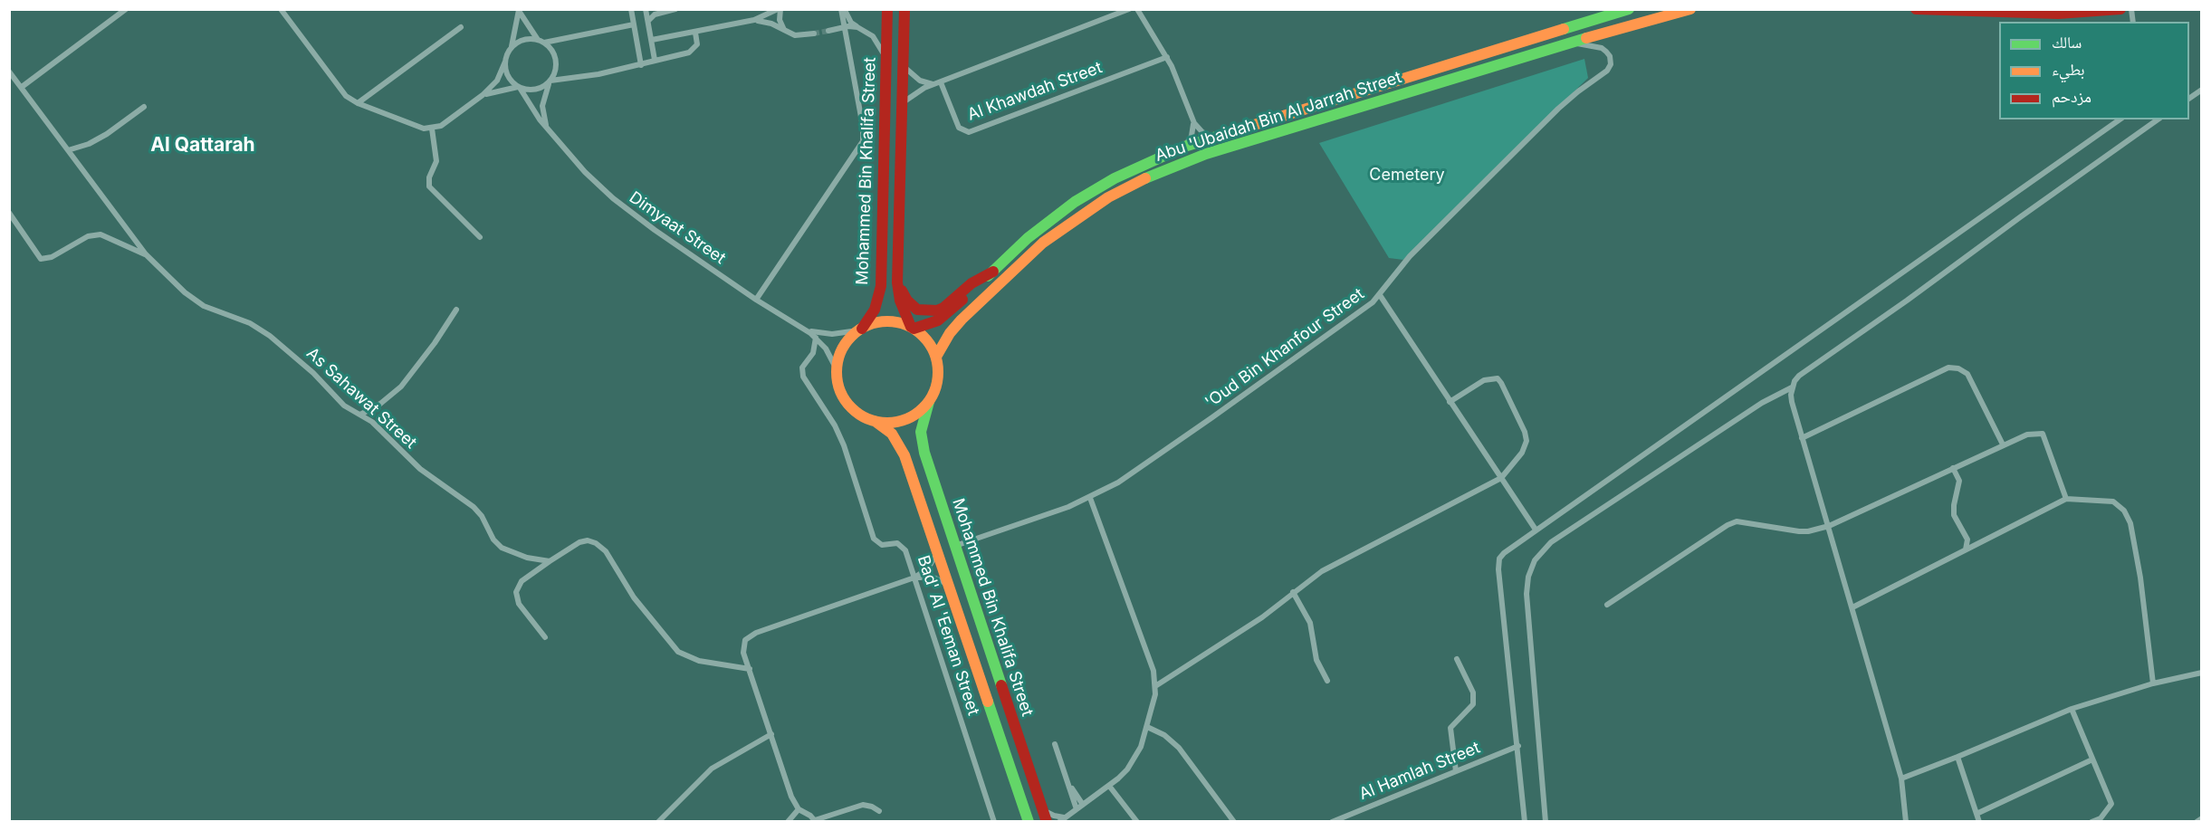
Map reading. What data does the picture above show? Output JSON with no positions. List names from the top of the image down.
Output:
{
  "streets": {
    "main road": ["Abu 'Ubaidah Bin Al Jarrah Street", "Mohammed Bin Khalifa Street"],
    "street": [
      "Al Khawdah Street",
      "Dimyaat Street",
      "'Oud Bin Khanfour Street",
      "As Sahawat Street",
      "Bad' Al 'Eeman Street",
      "Al Hamlah Street"
    ]
  },
  "crossings": [
    ["Abu 'Ubaidah Bin Al Jarrah Street", "Mohammed Bin Khalifa Street"],
    ["Abu 'Ubaidah Bin Al Jarrah Street", "Dimyaat Street"],
    ["Abu 'Ubaidah Bin Al Jarrah Street", "'Oud Bin Khanfour Street"],
    ["Mohammed Bin Khalifa Street", "Dimyaat Street"],
    ["Mohammed Bin Khalifa Street", "'Oud Bin Khanfour Street"],
    ["Dimyaat Street", "Bad' Al 'Eeman Street"]
  ],
  "districts": ["Al Qattarah"],
  "parks": ["Cemetery"],
  "legend": ["سالك", "بطيء", "مزدحم"]
}
